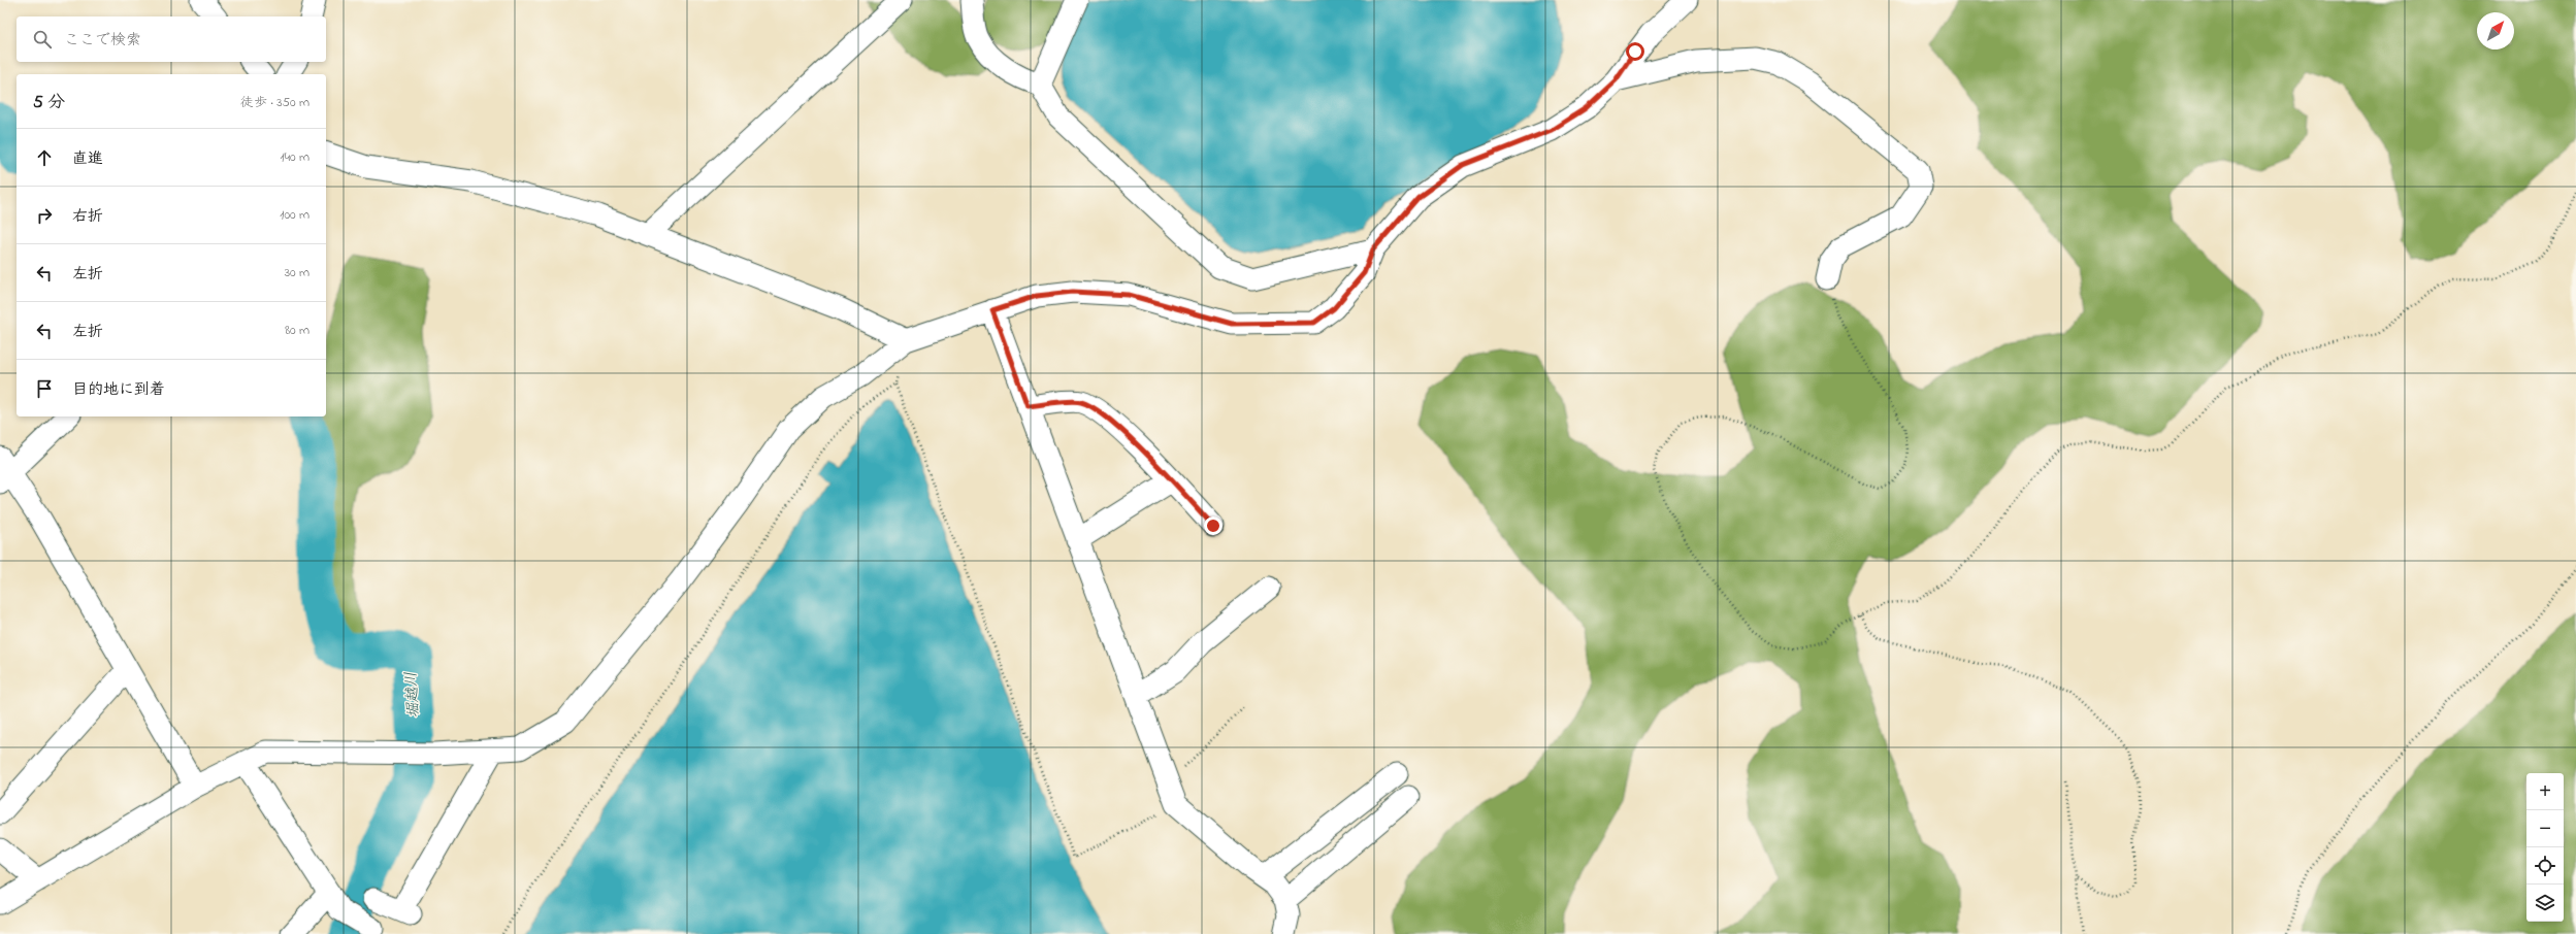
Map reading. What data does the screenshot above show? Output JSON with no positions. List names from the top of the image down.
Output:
{
  "water": ["堀越川"],
  "north": "top right",
  "page": {
    "search": "ここで検索",
    "heading": ["5 分", "徒歩 · 350 m"],
    "list": [
      ["直進", "140 m"],
      ["右折", "100 m"],
      ["左折", "30 m"],
      ["左折", "80 m"],
      "目的地に到着"
    ],
    "map_buttons": ["+", "−"]
  }
}
